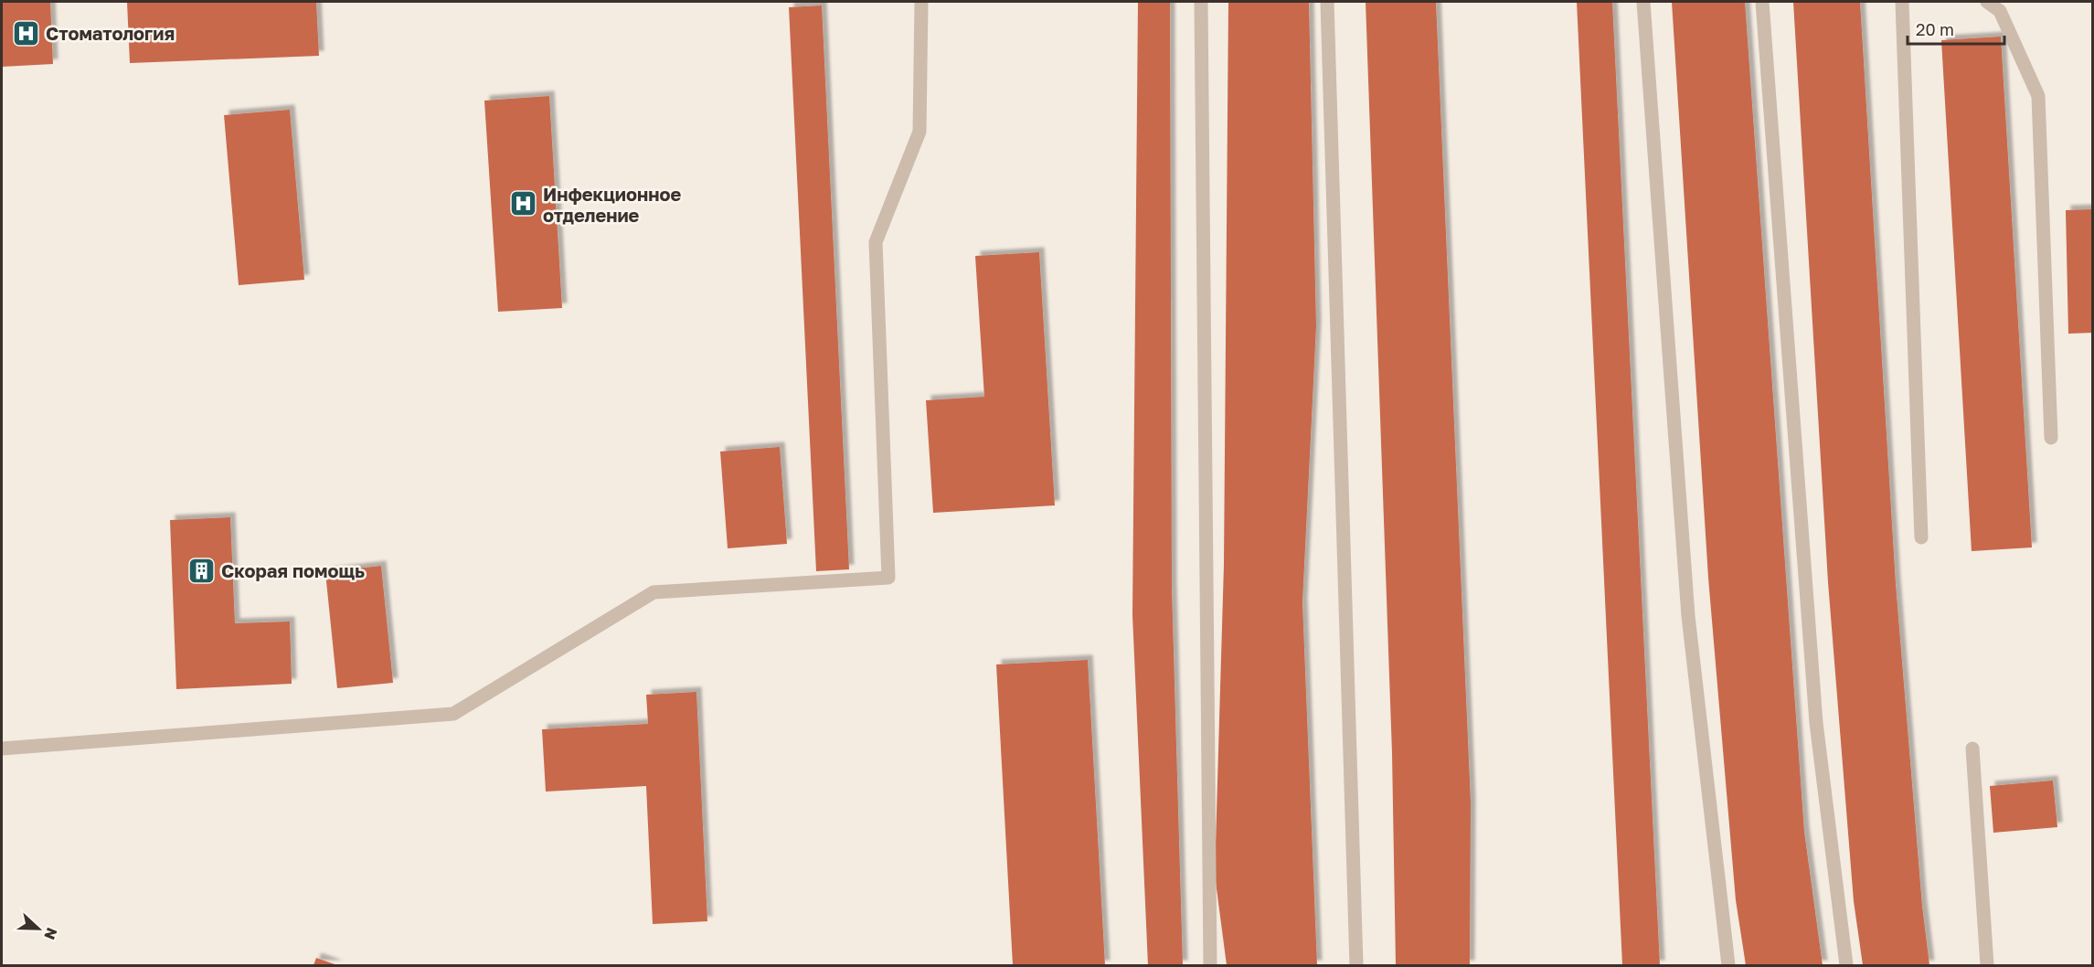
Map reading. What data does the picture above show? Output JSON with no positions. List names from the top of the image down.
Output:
{
  "places": {
    "hospital": ["Стоматология", "Инфекционное отделение"],
    "building": ["Скорая помощь"]
  },
  "scale_bar": "20 m",
  "north": "right"
}
